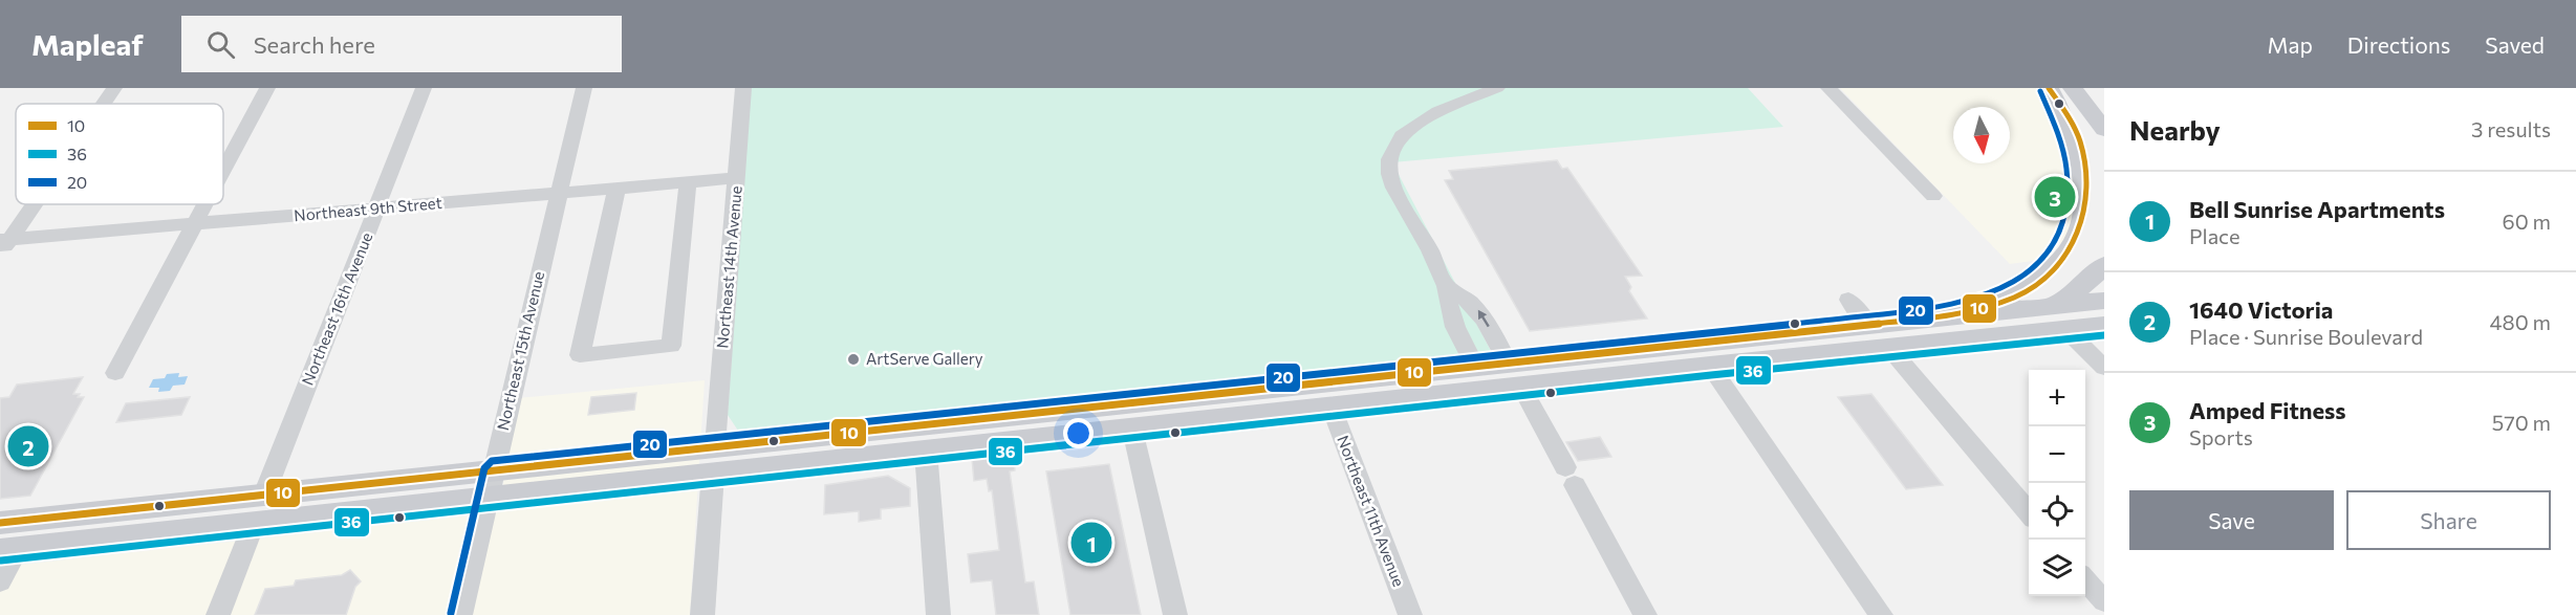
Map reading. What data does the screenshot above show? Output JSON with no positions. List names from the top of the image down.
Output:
{
  "streets": {
    "street": [
      "Northeast 9th Street",
      "Northeast 14th Avenue",
      "Northeast 16th Avenue",
      "Northeast 15th Avenue",
      "Northeast 11th Avenue"
    ]
  },
  "crossings": [
    ["Northeast 9th Street", "Northeast 14th Avenue"],
    ["Northeast 9th Street", "Northeast 16th Avenue"],
    ["Northeast 9th Street", "Northeast 15th Avenue"]
  ],
  "places": ["ArtServe Gallery"],
  "lines": ["transit line 10", "transit line 20", "transit line 36"],
  "legend": ["10", "36", "20"],
  "north": "bottom",
  "page": {
    "header": "Mapleaf",
    "search": "Search here",
    "nav": ["Map", "Directions", "Saved"],
    "heading": ["Nearby", "3 results"],
    "list": [
      {
        "mark": "1",
        "name": "Bell Sunrise Apartments",
        "note": "Place",
        "value": "60 m"
      },
      {
        "mark": "2",
        "name": "1640 Victoria",
        "note": "Place · Sunrise Boulevard",
        "value": "480 m"
      },
      {
        "mark": "3",
        "name": "Amped Fitness",
        "note": "Sports",
        "value": "570 m"
      }
    ],
    "pins": ["3", "2", "1"],
    "map_buttons": ["+", "−"],
    "buttons": ["Save", "Share"]
  }
}
